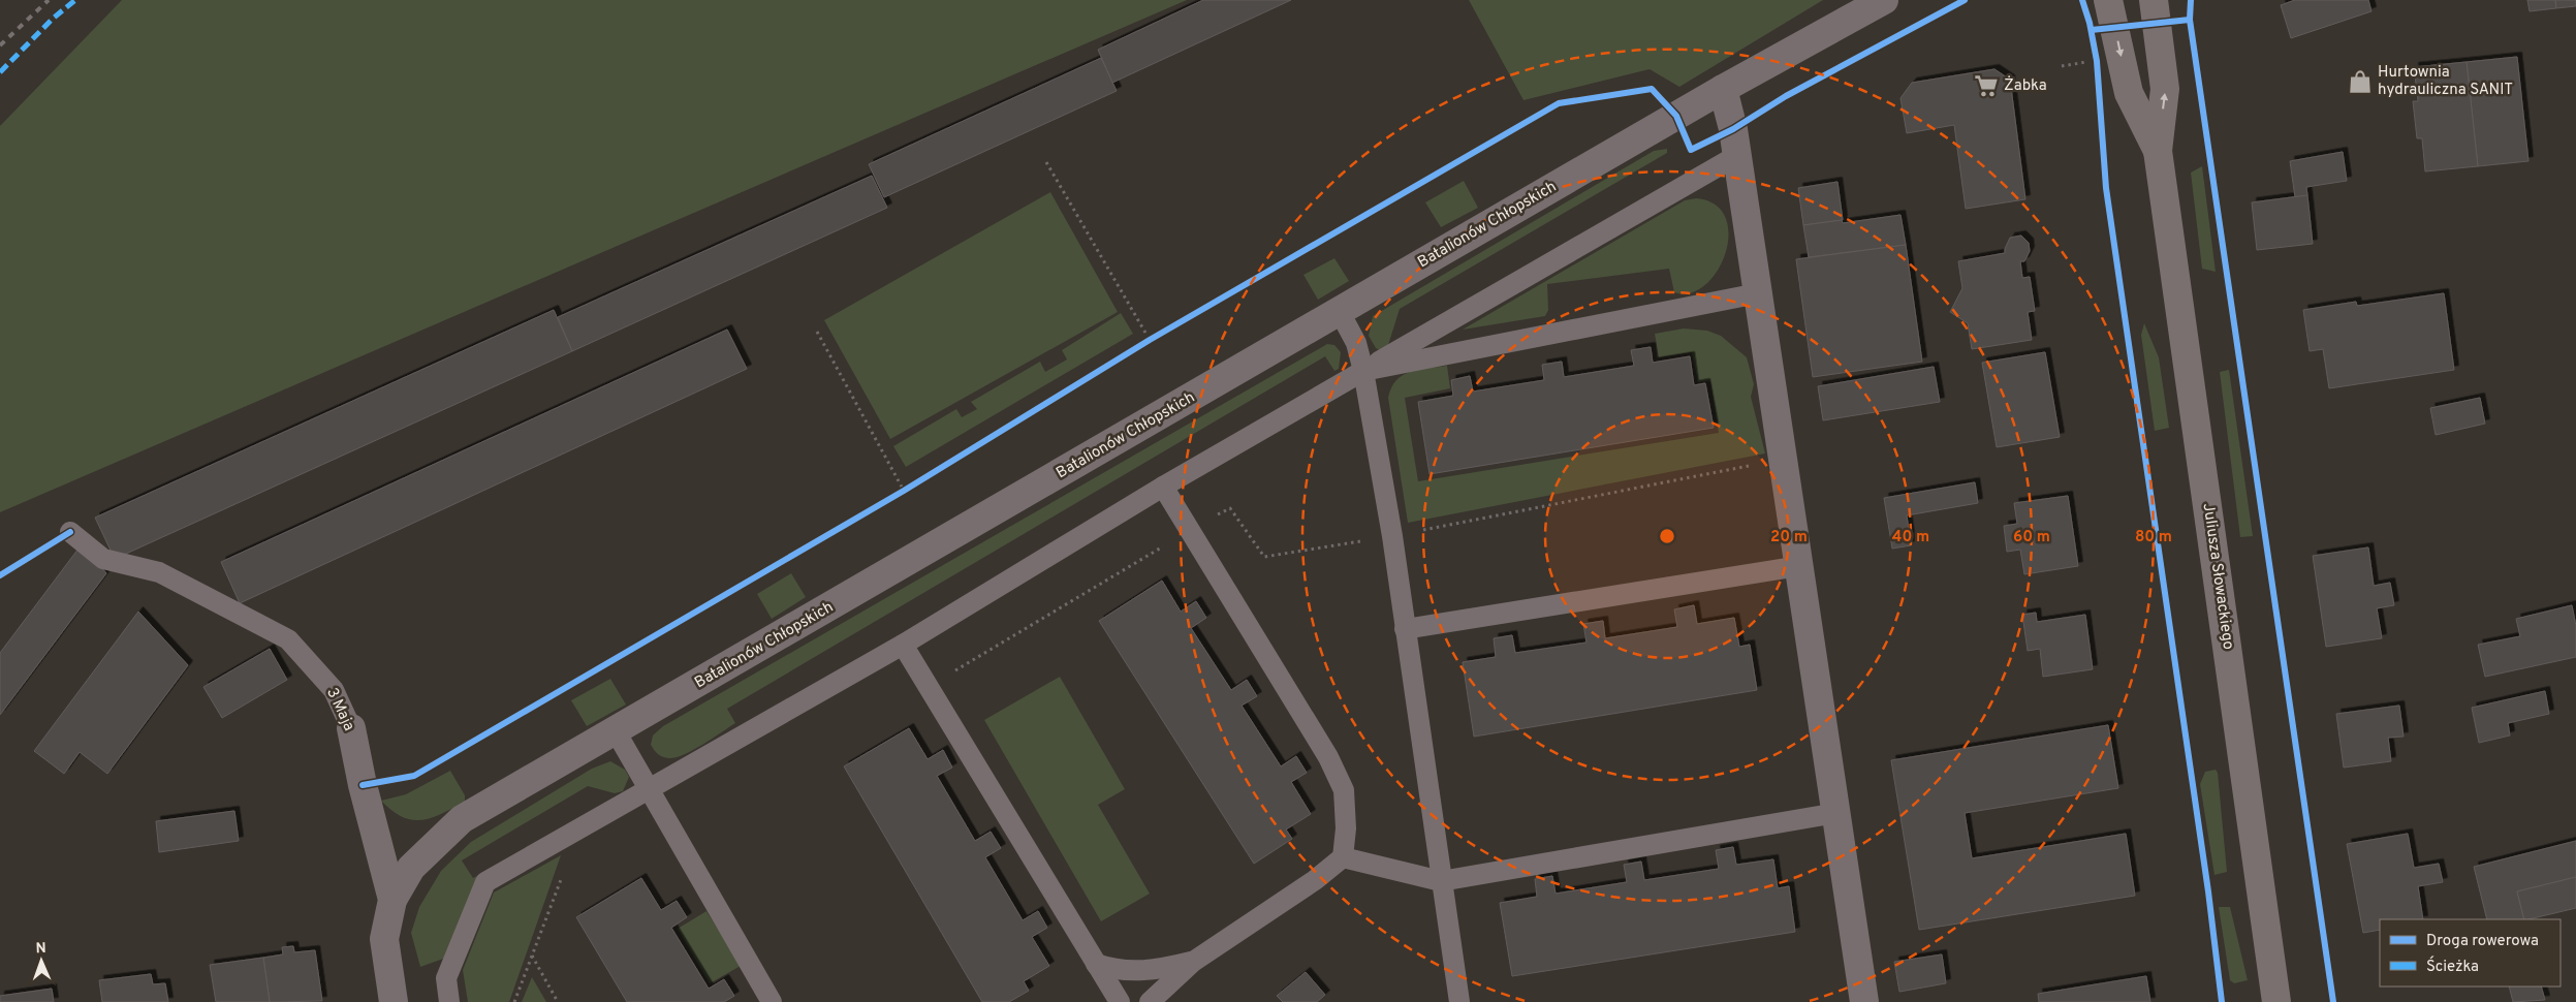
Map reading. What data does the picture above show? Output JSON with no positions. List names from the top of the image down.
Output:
{
  "streets": {
    "main road": ["Juliusza Słowackiego"],
    "street": ["Batalionów Chłopskich", "3 Maja"]
  },
  "crossings": [
    ["Batalionów Chłopskich", "3 Maja"]
  ],
  "places": {
    "shop": ["Hurtownia hydrauliczna SANIT"],
    "supermarket": ["Żabka"]
  },
  "legend": ["Droga rowerowa", "Ścieżka"],
  "north": "top",
  "rings": [
    "20 m",
    "40 m",
    "60 m",
    "80 m"
  ]
}
